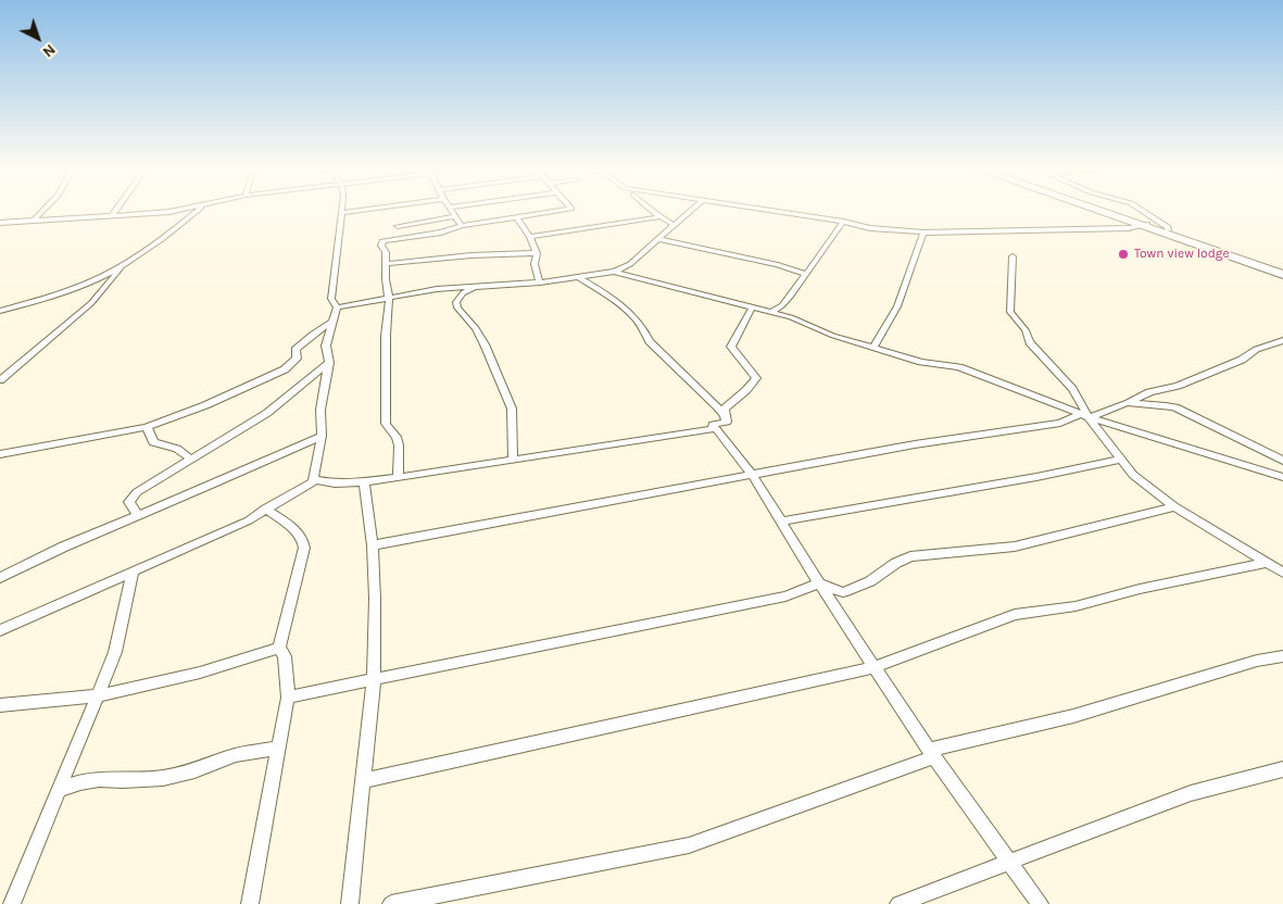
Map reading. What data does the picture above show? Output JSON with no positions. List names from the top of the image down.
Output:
{
  "places": ["Town view lodge"],
  "north": "bottom right"
}
